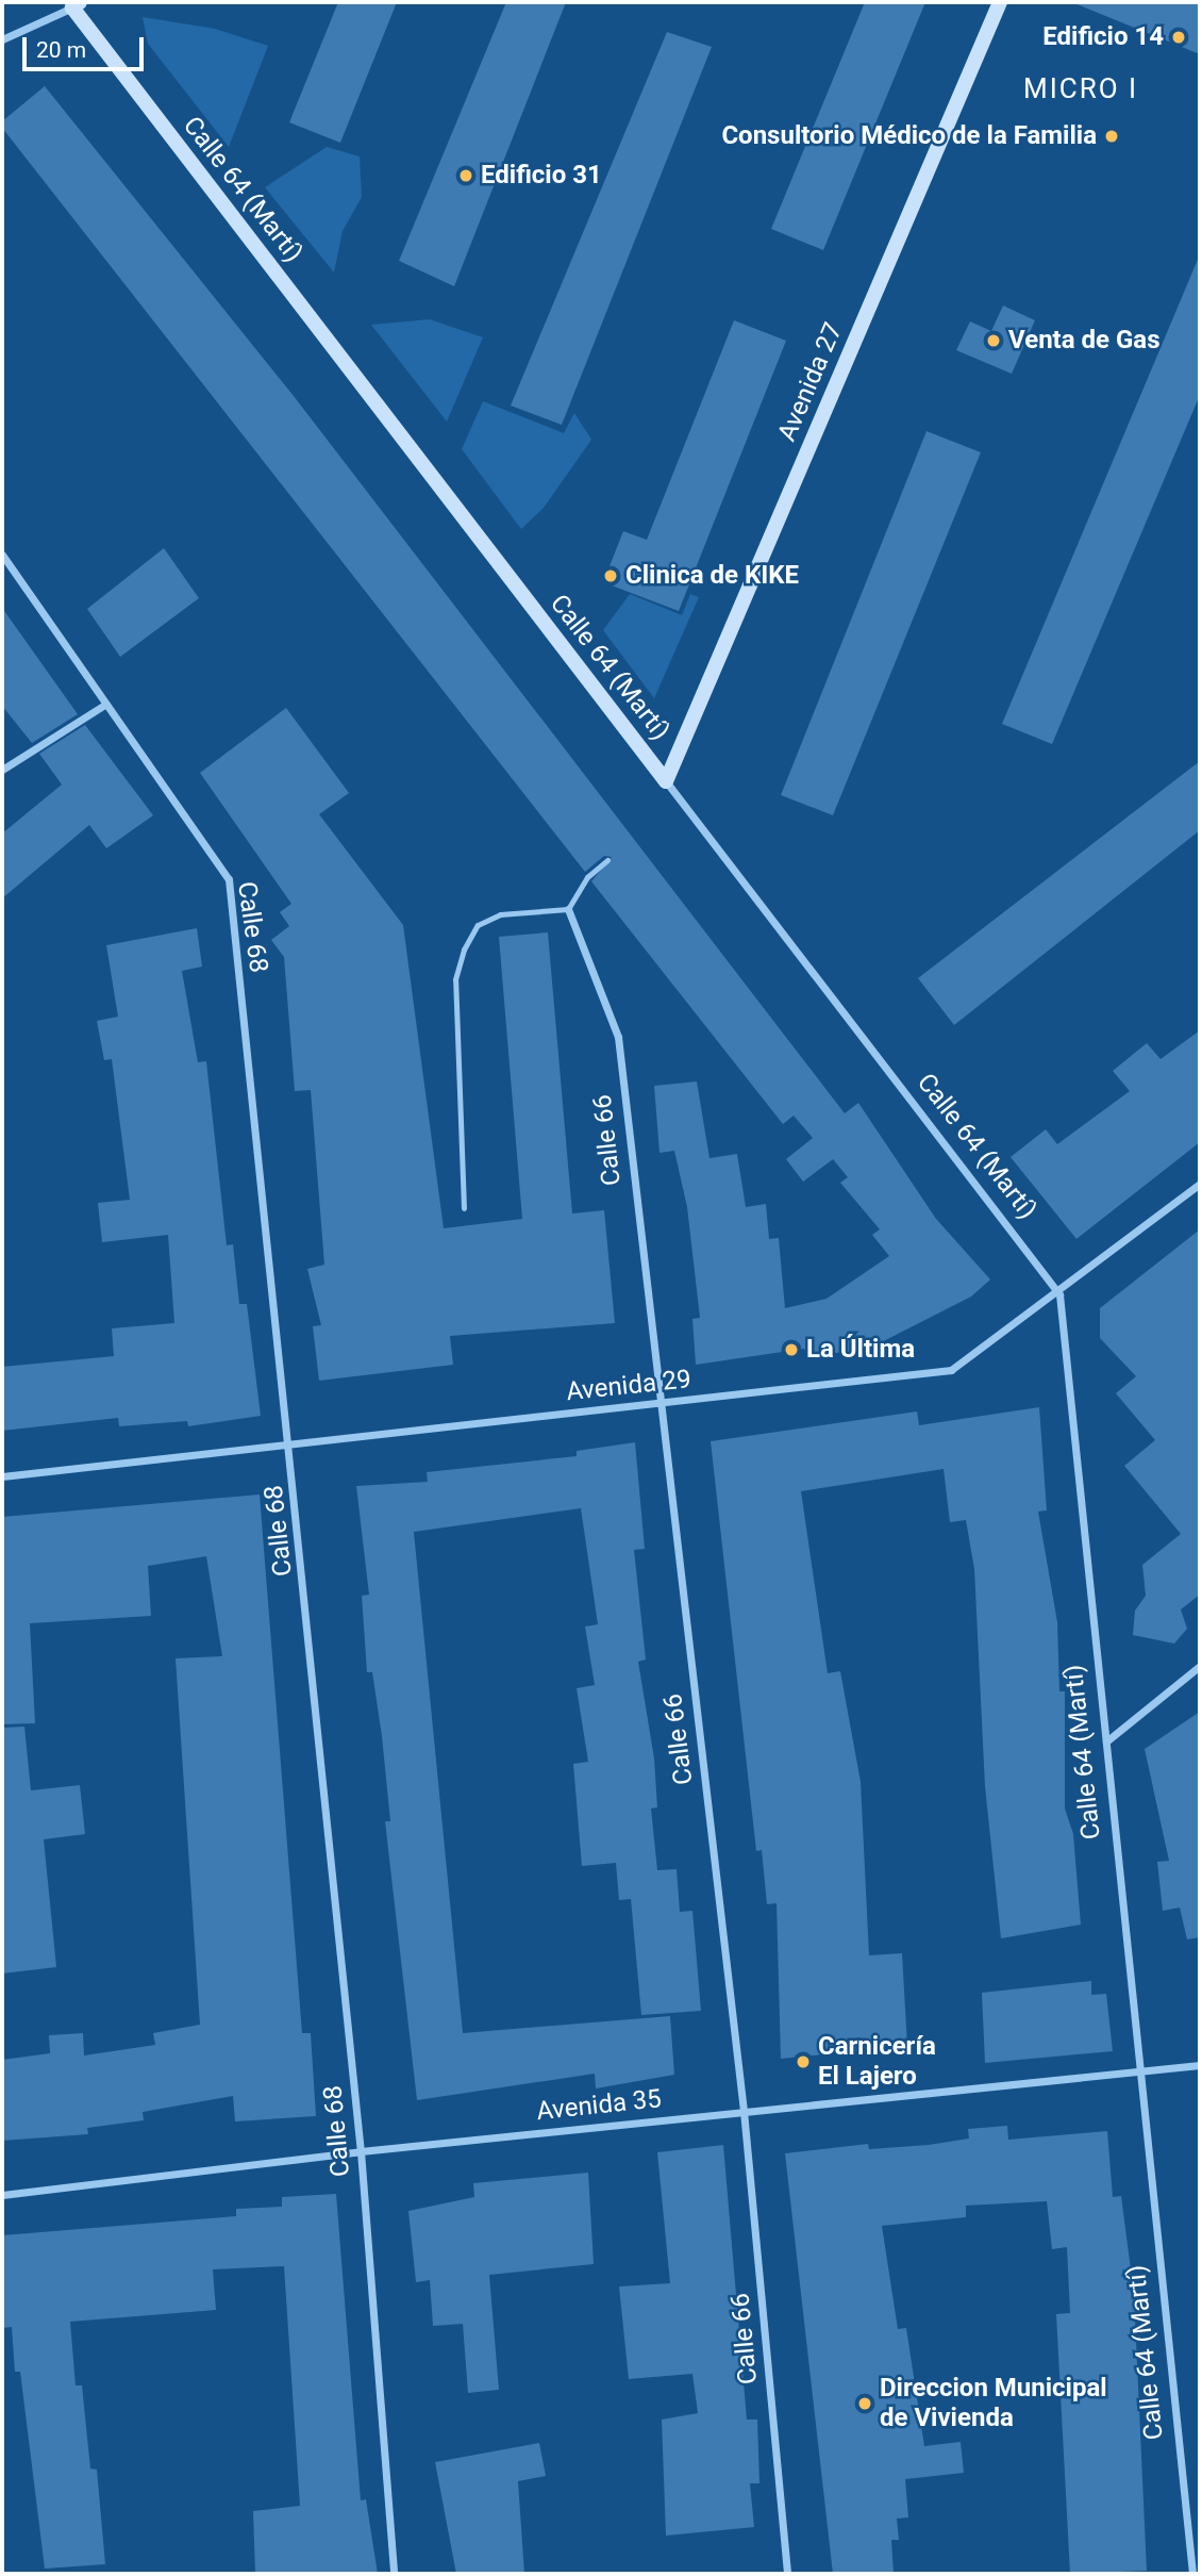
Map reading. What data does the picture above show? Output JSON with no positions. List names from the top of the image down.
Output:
{
  "streets": {
    "street": [
      "Calle 64 (Martí)",
      "Avenida 27",
      "Calle 68",
      "Calle 66",
      "Avenida 29",
      "Avenida 35"
    ]
  },
  "crossings": [
    ["Calle 64 (Martí)", "Avenida 27"],
    ["Calle 64 (Martí)", "Avenida 29"],
    ["Calle 64 (Martí)", "Avenida 35"],
    ["Calle 68", "Avenida 29"],
    ["Calle 68", "Avenida 35"],
    ["Calle 66", "Avenida 29"],
    ["Calle 66", "Avenida 35"]
  ],
  "districts": ["MICRO I"],
  "places": [
    "Edificio 14",
    "Consultorio Médico de la Familia",
    "Edificio 31",
    "Venta de Gas",
    "Clinica de KIKE",
    "La Última",
    "Carnicería El Lajero",
    "Direccion Municipal de Vivienda"
  ],
  "scale_bar": "20 m"
}
